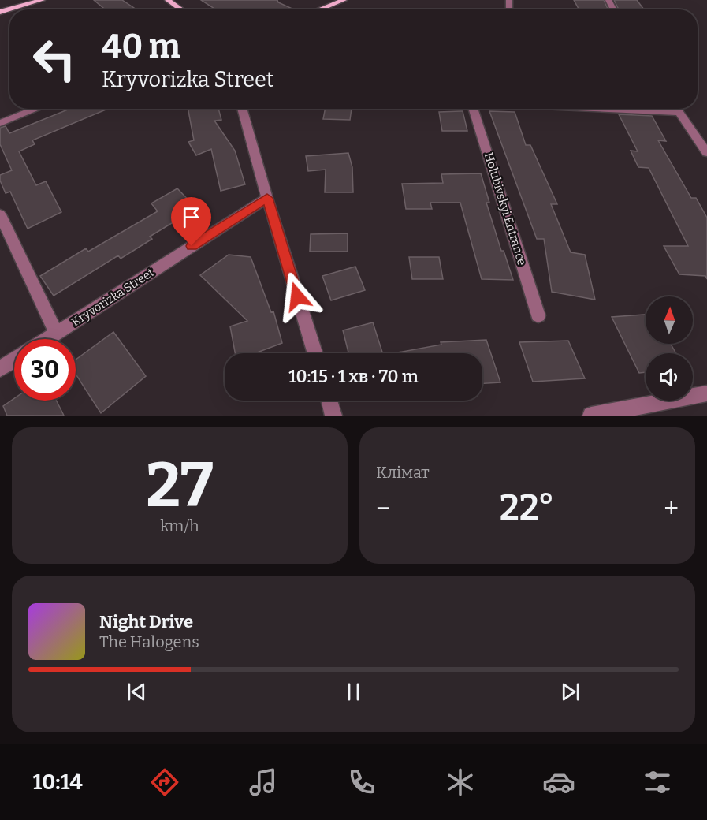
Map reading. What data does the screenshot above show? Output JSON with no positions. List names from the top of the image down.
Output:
{
  "streets": {
    "street": ["Holubivskyi Entrance", "Kryvorizka Street"]
  },
  "north": "top",
  "page": {
    "turn": ["40 m", "Kryvorizka Street"],
    "limit": "30",
    "trip": "10:15 · 1 хв · 70 m",
    "tile": [
      ["27", "km/h"],
      "Клімат"
    ],
    "heat": ["−", "22°", "+"],
    "song": ["Night Drive", "The Halogens"],
    "tabs": "10:14"
  }
}
